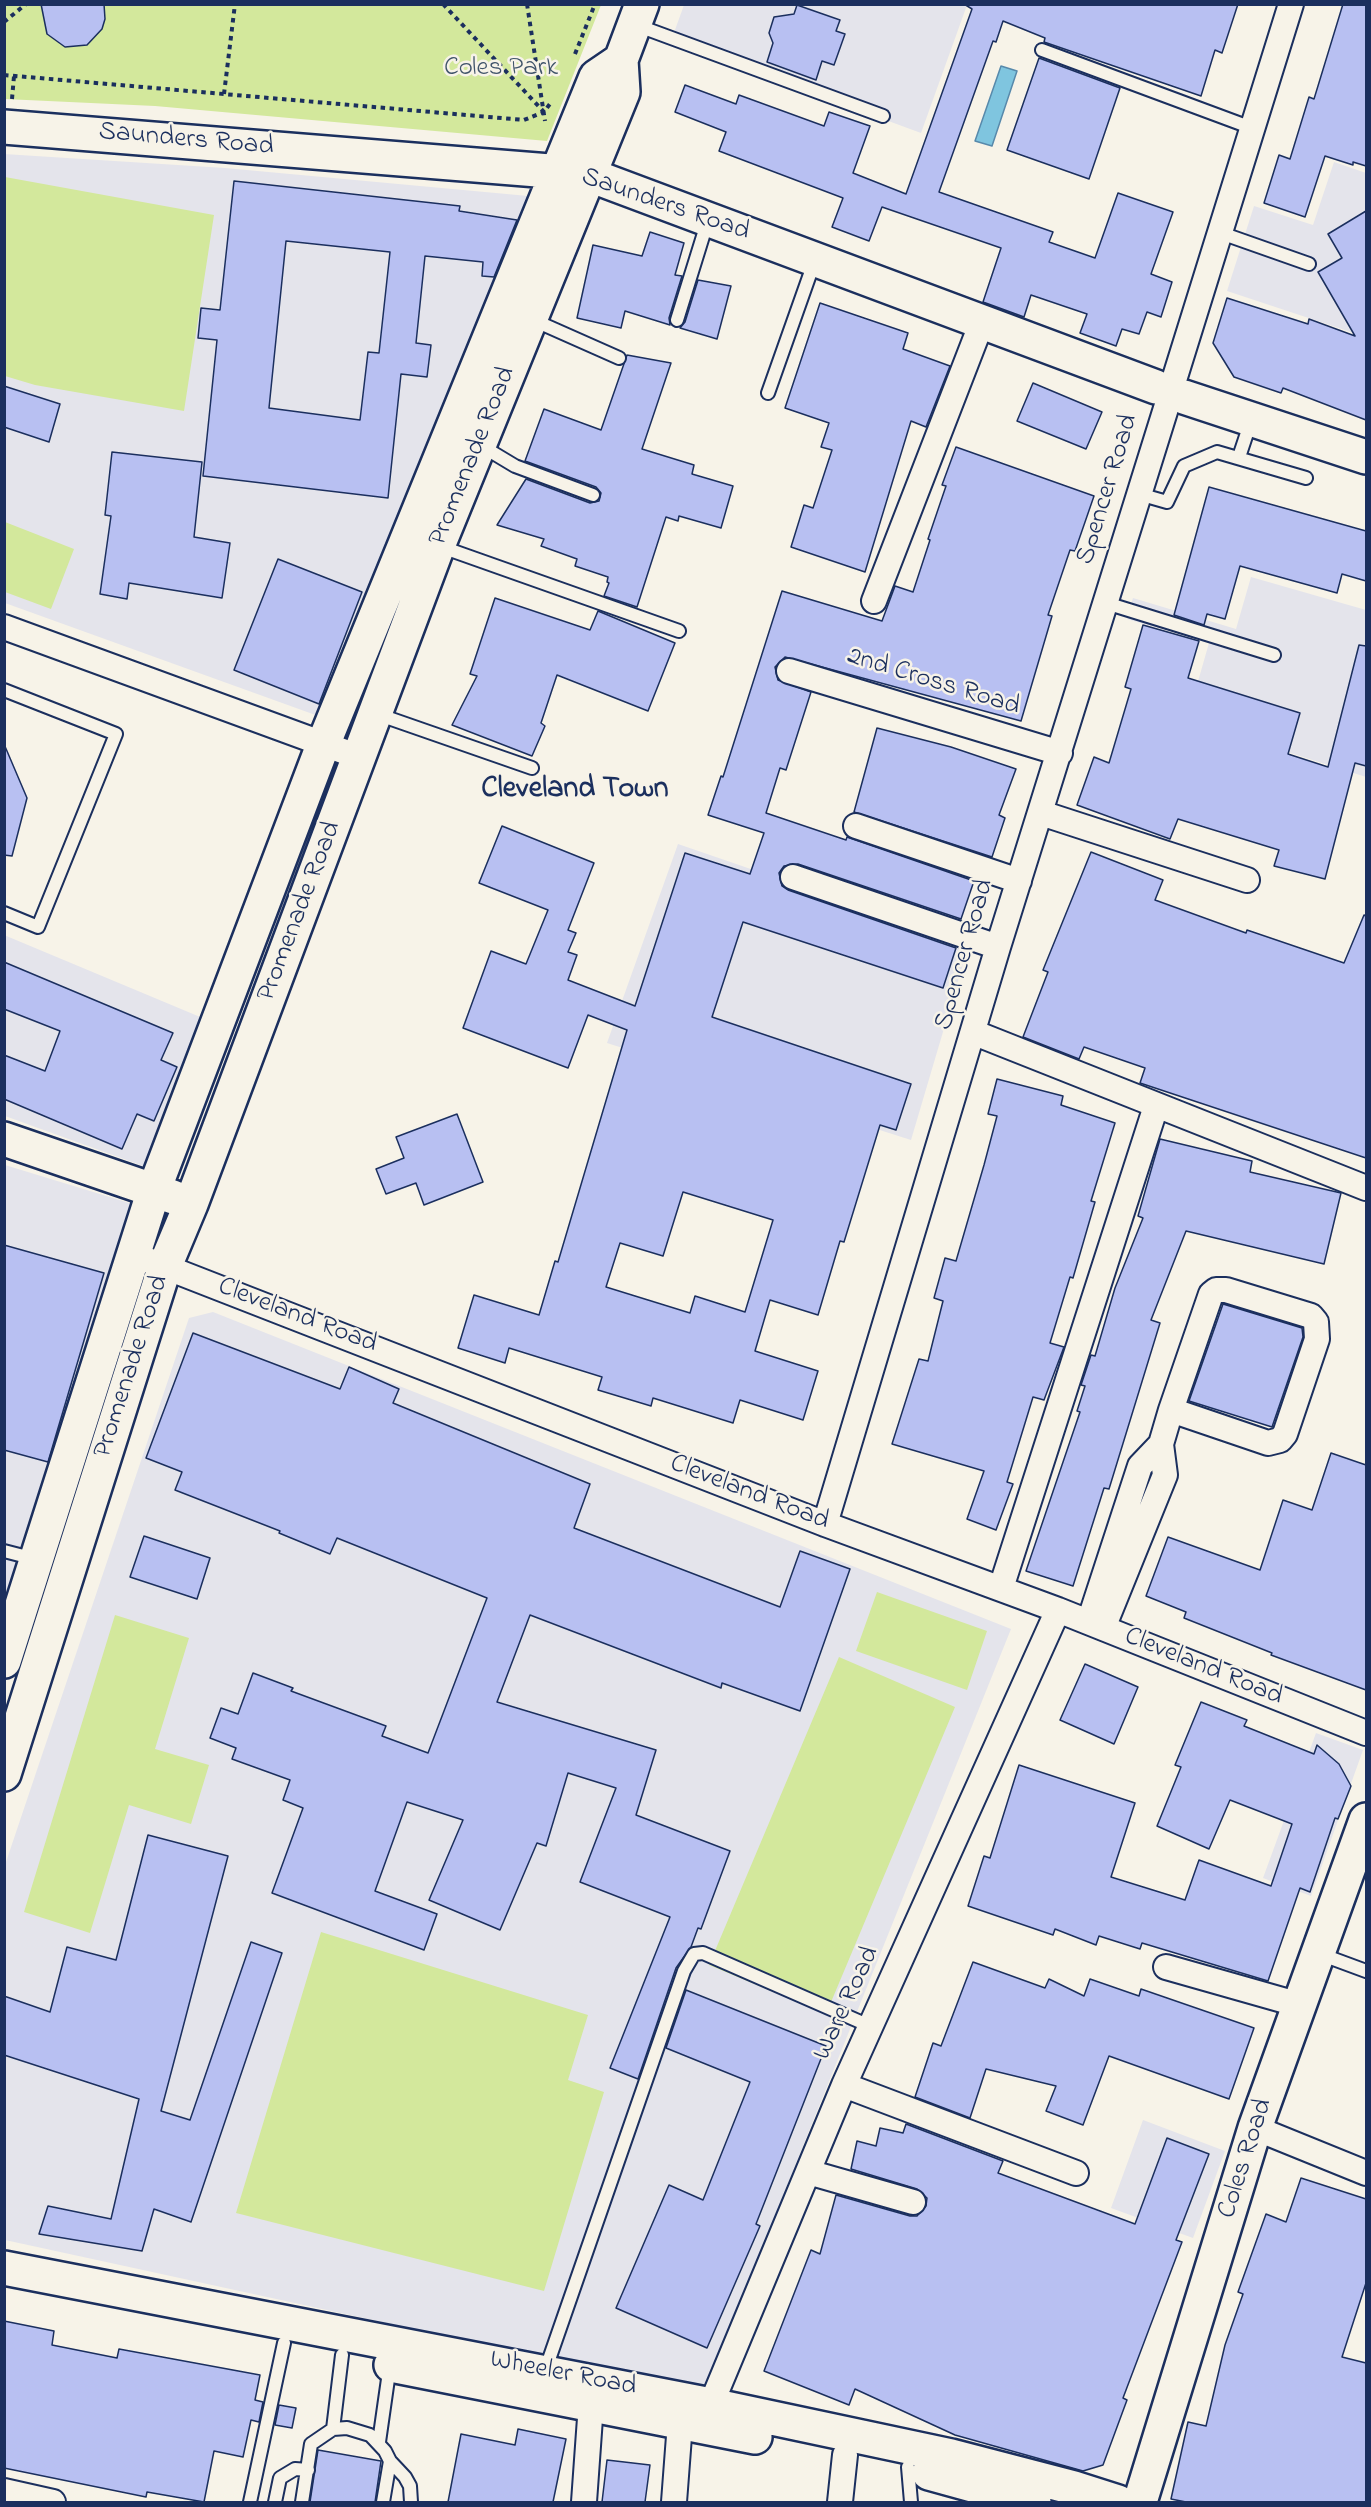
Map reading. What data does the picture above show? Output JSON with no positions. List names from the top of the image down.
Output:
{
  "streets": {
    "street": [
      "Saunders Road",
      "Promenade Road",
      "Spencer Road",
      "2nd Cross Road",
      "Cleveland Road",
      "Ware Road",
      "Coles Road",
      "Wheeler Road"
    ]
  },
  "crossings": [
    ["Saunders Road", "Promenade Road"],
    ["Saunders Road", "Spencer Road"],
    ["Promenade Road", "Cleveland Road"],
    ["Spencer Road", "2nd Cross Road"],
    ["Spencer Road", "Cleveland Road"],
    ["Cleveland Road", "Ware Road"],
    ["Ware Road", "Wheeler Road"]
  ],
  "districts": ["Cleveland Town"],
  "parks": ["Coles Park"]
}
